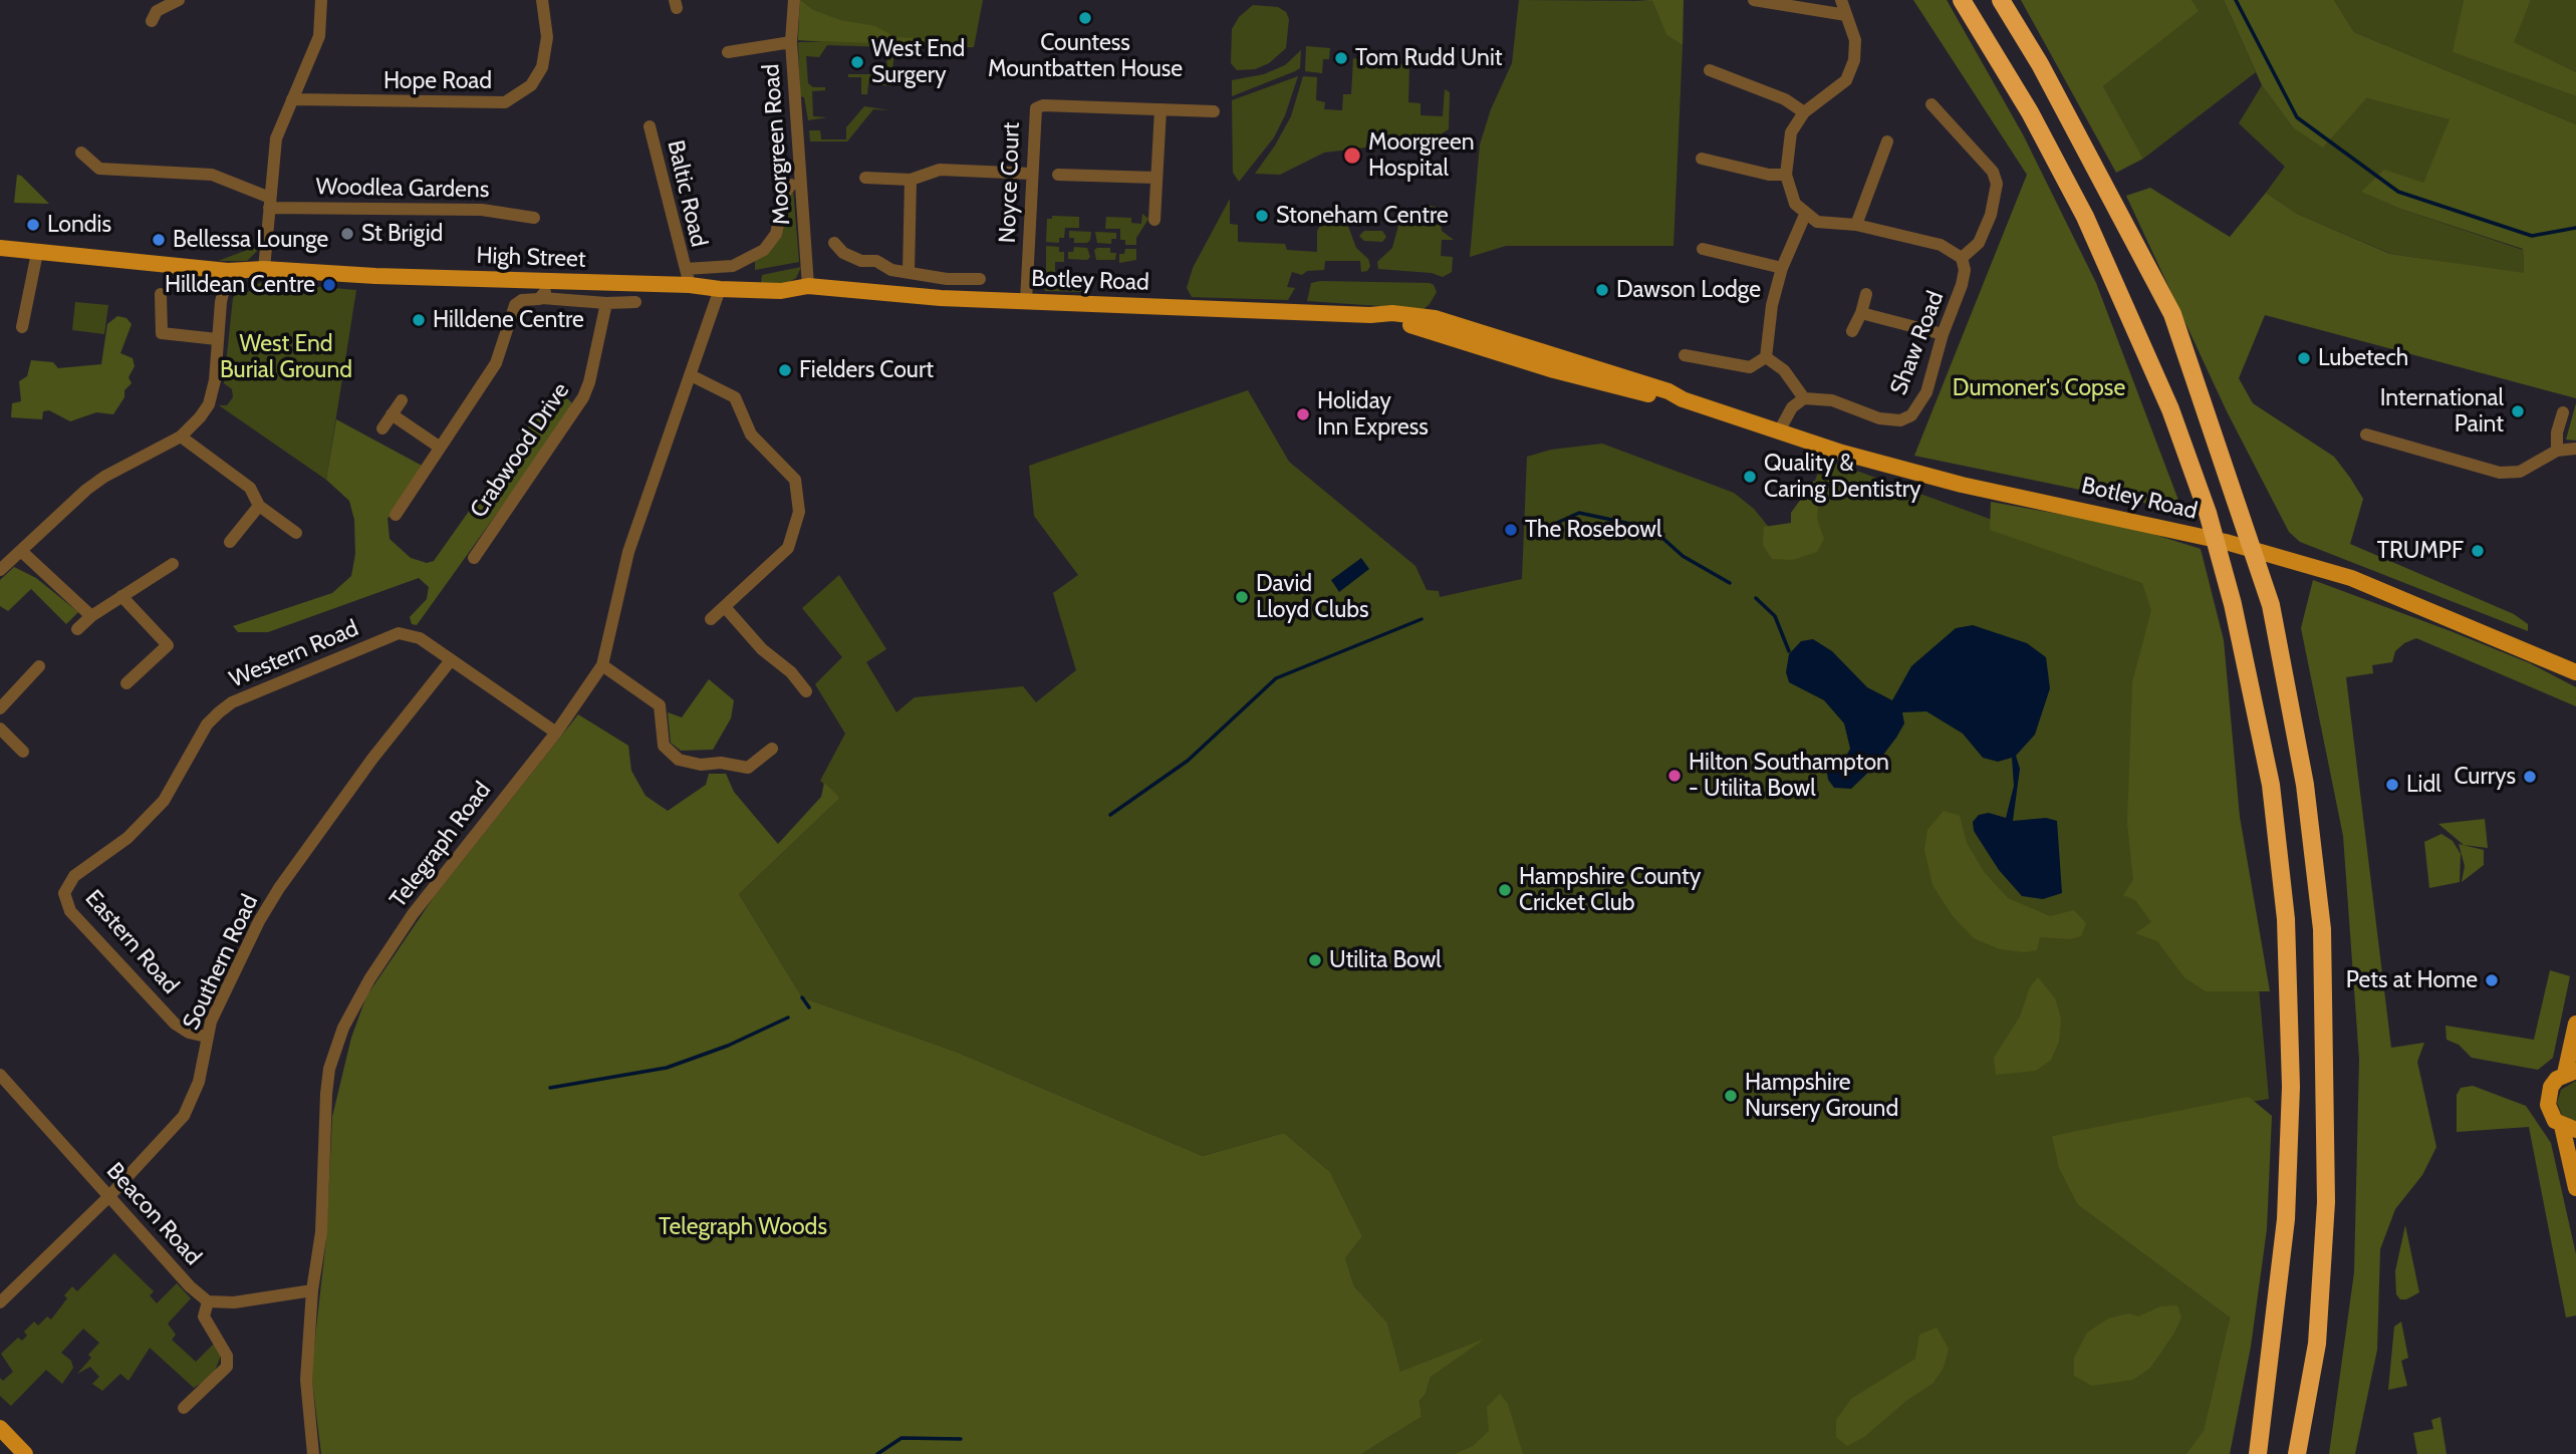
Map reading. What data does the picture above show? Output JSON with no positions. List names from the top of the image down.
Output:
{
  "streets": {
    "main road": ["High Street", "Botley Road"],
    "street": [
      "Hope Road",
      "Moorgreen Road",
      "Noyce Court",
      "Woodlea Gardens",
      "Baltic Road",
      "Shaw Road",
      "Crabwood Drive",
      "Western Road",
      "Telegraph Road",
      "Eastern Road",
      "Southern Road",
      "Beacon Road"
    ]
  },
  "crossings": [
    ["Moorgreen Road", "High Street"],
    ["Moorgreen Road", "Botley Road"],
    ["Noyce Court", "Botley Road"],
    ["Baltic Road", "High Street"],
    ["High Street", "Botley Road"],
    ["High Street", "Telegraph Road"],
    ["Western Road", "Telegraph Road"],
    ["Western Road", "Eastern Road"],
    ["Western Road", "Southern Road"],
    ["Eastern Road", "Southern Road"],
    ["Southern Road", "Beacon Road"]
  ],
  "parks": ["West End Burial Ground", "Dumoner's Copse", "Telegraph Woods"],
  "places": [
    "Countess Mountbatten House",
    "Tom Rudd Unit",
    "West End Surgery",
    "Moorgreen Hospital",
    "Stoneham Centre",
    "Londis",
    "St Brigid",
    "Bellessa Lounge",
    "Hilldean Centre",
    "Dawson Lodge",
    "Hilldene Centre",
    "Lubetech",
    "Fielders Court",
    "International Paint",
    "Holiday Inn Express",
    "Quality & Caring Dentistry",
    "The Rosebowl",
    "TRUMPF",
    "David Lloyd Clubs",
    "Hilton Southampton - Utilita Bowl",
    "Currys",
    "Lidl",
    "Hampshire County Cricket Club",
    "Utilita Bowl",
    "Pets at Home",
    "Hampshire Nursery Ground"
  ]
}
